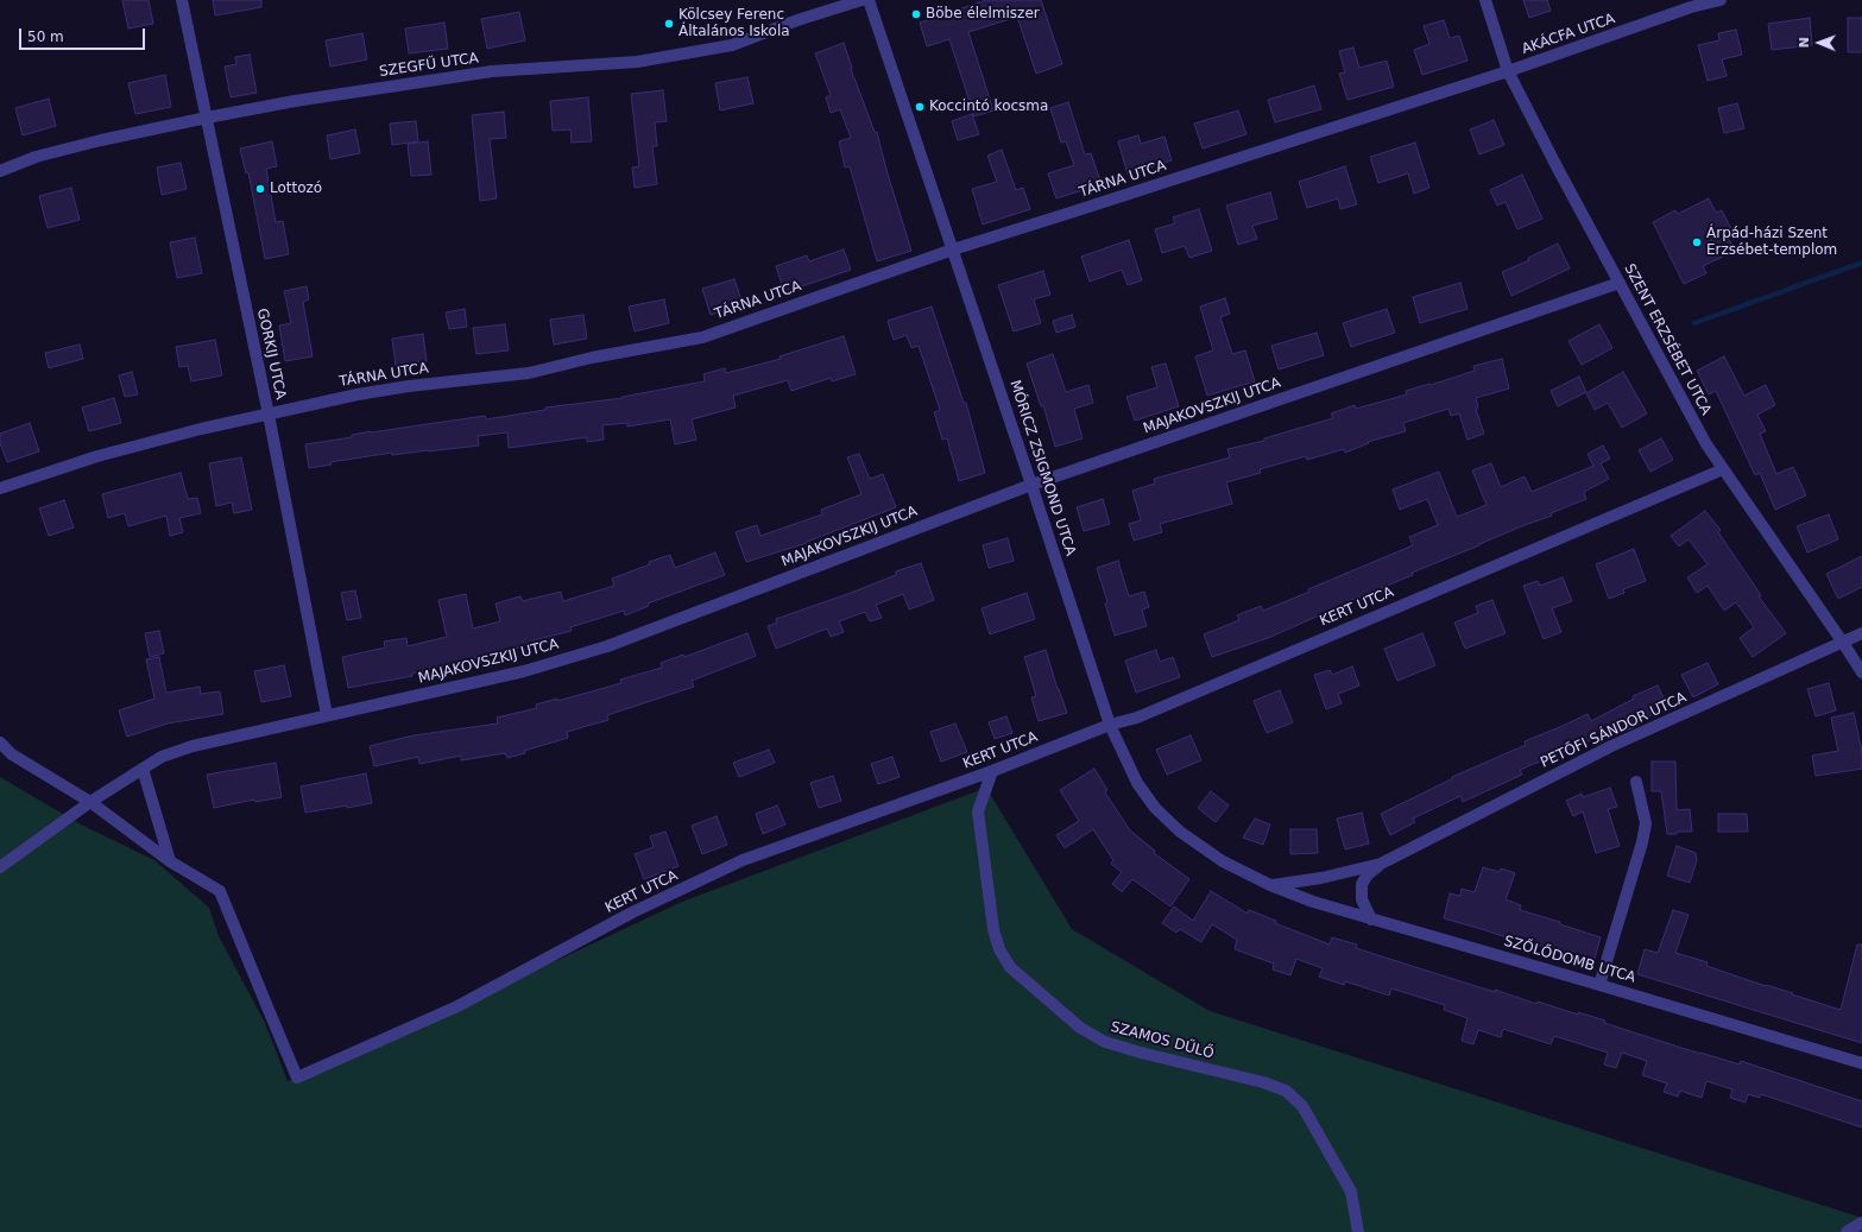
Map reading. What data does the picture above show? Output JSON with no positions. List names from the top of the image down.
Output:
{
  "streets": {
    "street": [
      "AKÁCFA UTCA",
      "SZEGFŰ UTCA",
      "TÁRNA UTCA",
      "SZENT ERZSÉBET UTCA",
      "GORKIJ UTCA",
      "MAJAKOVSZKIJ UTCA",
      "MÓRICZ ZSIGMOND UTCA",
      "KERT UTCA",
      "PETŐFI SÁNDOR UTCA",
      "SZŐLŐDOMB UTCA",
      "SZAMOS DŰLŐ"
    ]
  },
  "crossings": [
    ["AKÁCFA UTCA", "TÁRNA UTCA"],
    ["AKÁCFA UTCA", "SZENT ERZSÉBET UTCA"],
    ["SZEGFŰ UTCA", "GORKIJ UTCA"],
    ["TÁRNA UTCA", "SZENT ERZSÉBET UTCA"],
    ["TÁRNA UTCA", "GORKIJ UTCA"],
    ["TÁRNA UTCA", "MÓRICZ ZSIGMOND UTCA"],
    ["SZENT ERZSÉBET UTCA", "MAJAKOVSZKIJ UTCA"],
    ["SZENT ERZSÉBET UTCA", "KERT UTCA"],
    ["SZENT ERZSÉBET UTCA", "PETŐFI SÁNDOR UTCA"],
    ["GORKIJ UTCA", "MAJAKOVSZKIJ UTCA"],
    ["MAJAKOVSZKIJ UTCA", "MÓRICZ ZSIGMOND UTCA"],
    ["MÓRICZ ZSIGMOND UTCA", "KERT UTCA"],
    ["MÓRICZ ZSIGMOND UTCA", "PETŐFI SÁNDOR UTCA"],
    ["MÓRICZ ZSIGMOND UTCA", "SZŐLŐDOMB UTCA"],
    ["KERT UTCA", "SZAMOS DŰLŐ"],
    ["PETŐFI SÁNDOR UTCA", "SZŐLŐDOMB UTCA"]
  ],
  "places": [
    "Böbe élelmiszer",
    "Kölcsey Ferenc Általános Iskola",
    "Koccintó kocsma",
    "Lottozó",
    "Árpád-házi Szent Erzsébet-templom"
  ],
  "scale_bar": "50 m",
  "north": "left"
}
